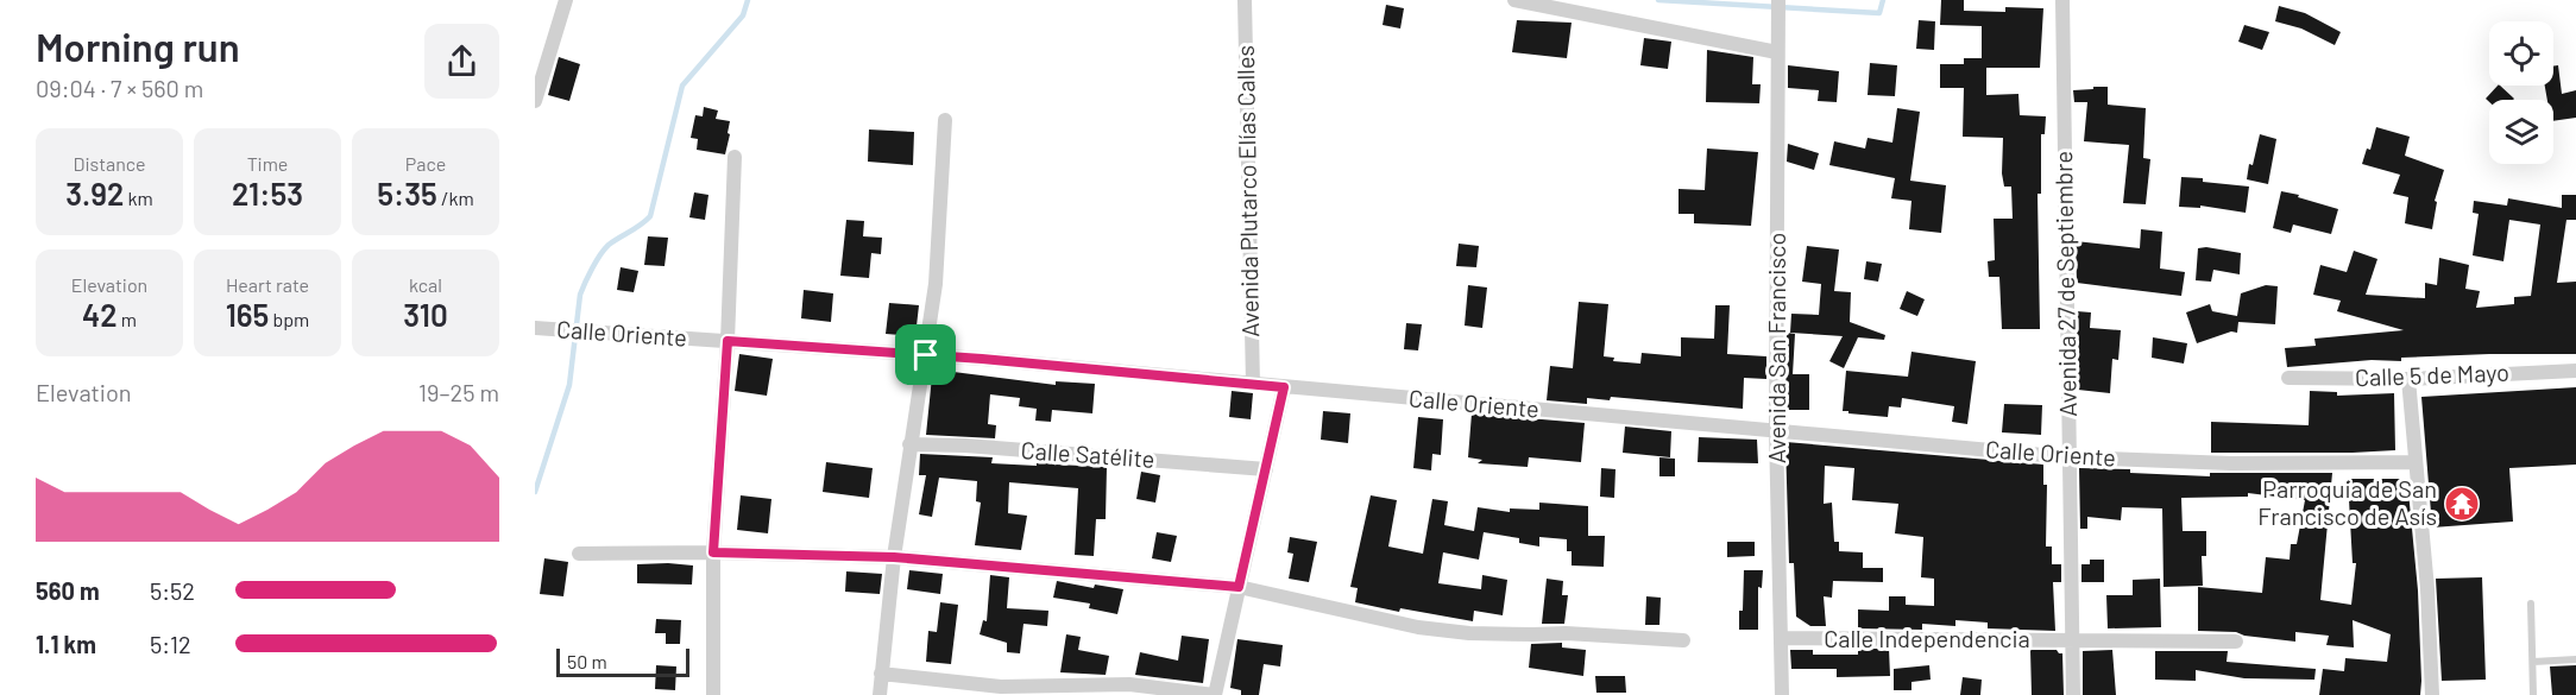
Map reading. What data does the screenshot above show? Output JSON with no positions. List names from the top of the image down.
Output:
{
  "streets": {
    "street": [
      "Avenida Plutarco Elías Calles",
      "Avenida 27 de Septiembre",
      "Calle Oriente",
      "Avenida San Francisco",
      "Calle 5 de Mayo",
      "Calle Satélite",
      "Calle Independencia"
    ]
  },
  "crossings": [
    ["Avenida Plutarco Elías Calles", "Calle Oriente"],
    ["Avenida 27 de Septiembre", "Calle Oriente"],
    ["Avenida 27 de Septiembre", "Calle Independencia"],
    ["Calle Oriente", "Avenida San Francisco"],
    ["Avenida San Francisco", "Calle Independencia"]
  ],
  "places": {
    "temple": ["Parroquia de San Francisco de Asís"]
  },
  "scale_bar": "50 m",
  "page": {
    "heading": ["Morning run", "09:04 · 7 × 560 m"],
    "stats": [
      ["Distance", "3.92 km"],
      ["Time", "21:53"],
      ["Pace", "5:35 /km"],
      ["Elevation", "42 m"],
      ["Heart rate", "165 bpm"],
      ["kcal", "310"]
    ],
    "chart": ["Elevation", "19–25 m"],
    "list": [
      {
        "name": "560 m",
        "note": "5:52"
      },
      {
        "name": "1.1 km",
        "note": "5:12"
      }
    ],
    "scale": "50 m"
  }
}
